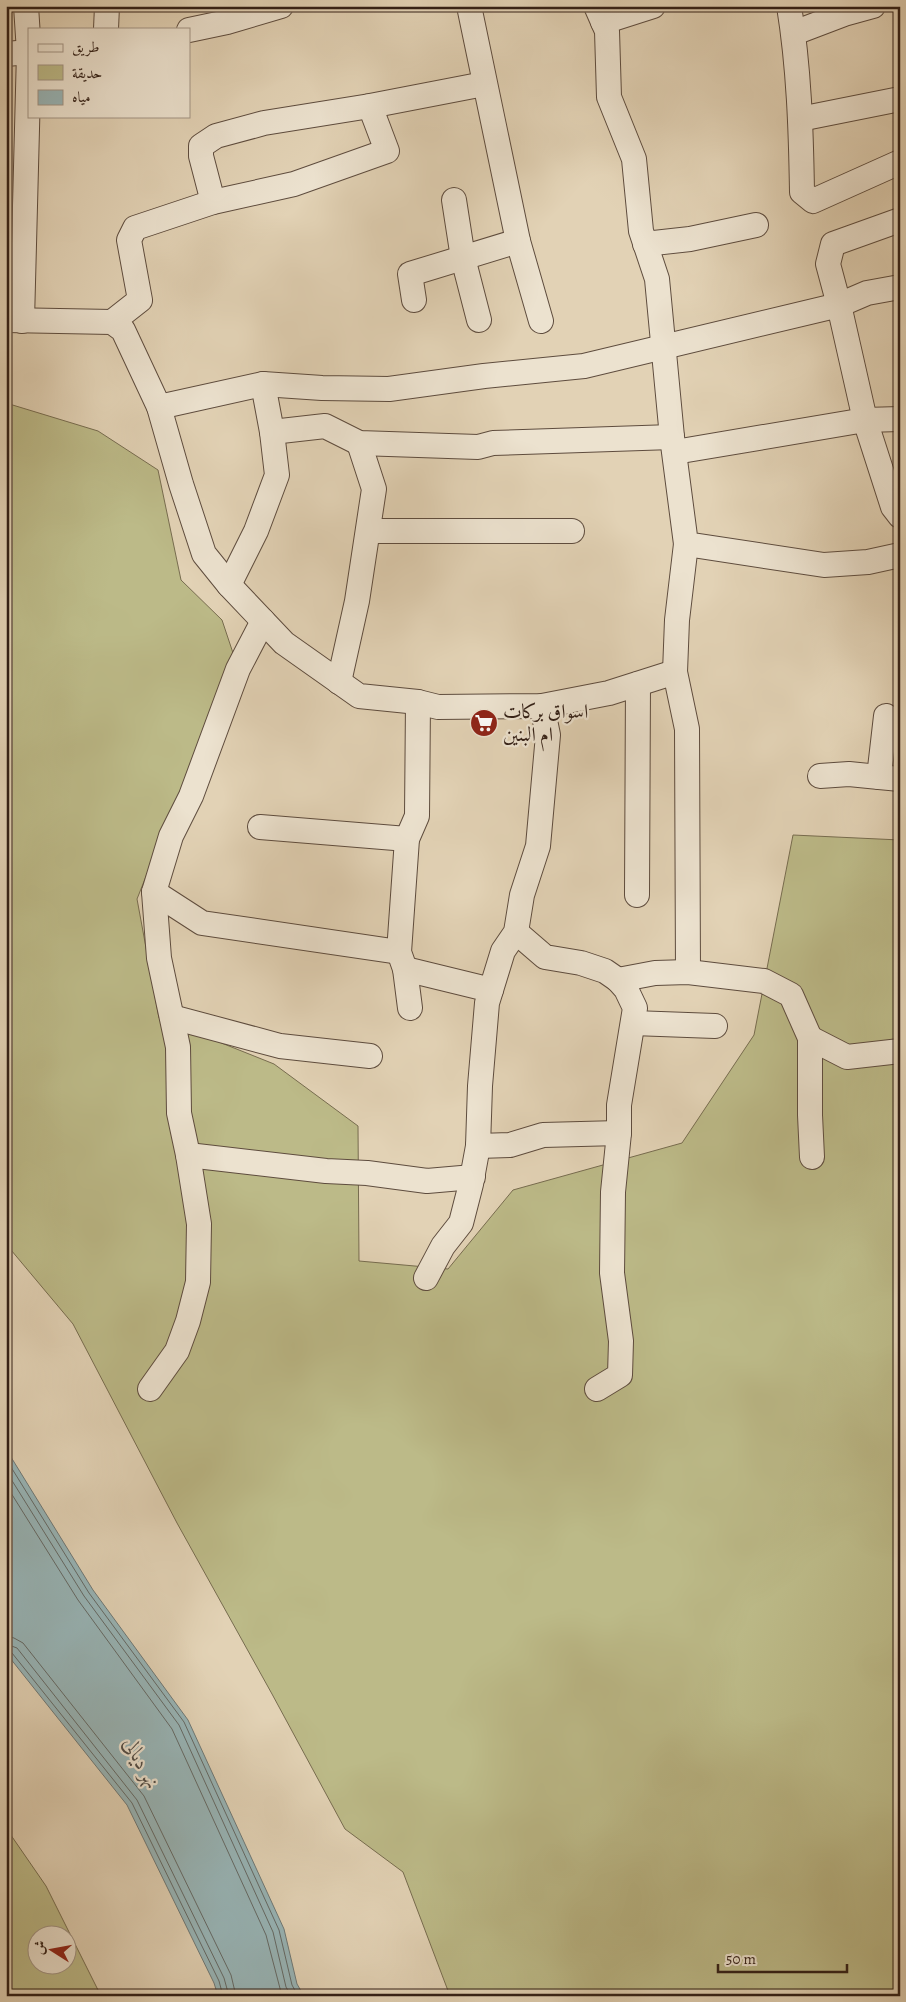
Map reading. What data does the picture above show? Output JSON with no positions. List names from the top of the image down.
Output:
{
  "water": ["نهر ديالى"],
  "places": {
    "supermarket": ["اسواق بركات ام البنين"]
  },
  "legend": ["طريق", "حديقة", "مياه"],
  "scale_bar": "50 m",
  "north": "left"
}
